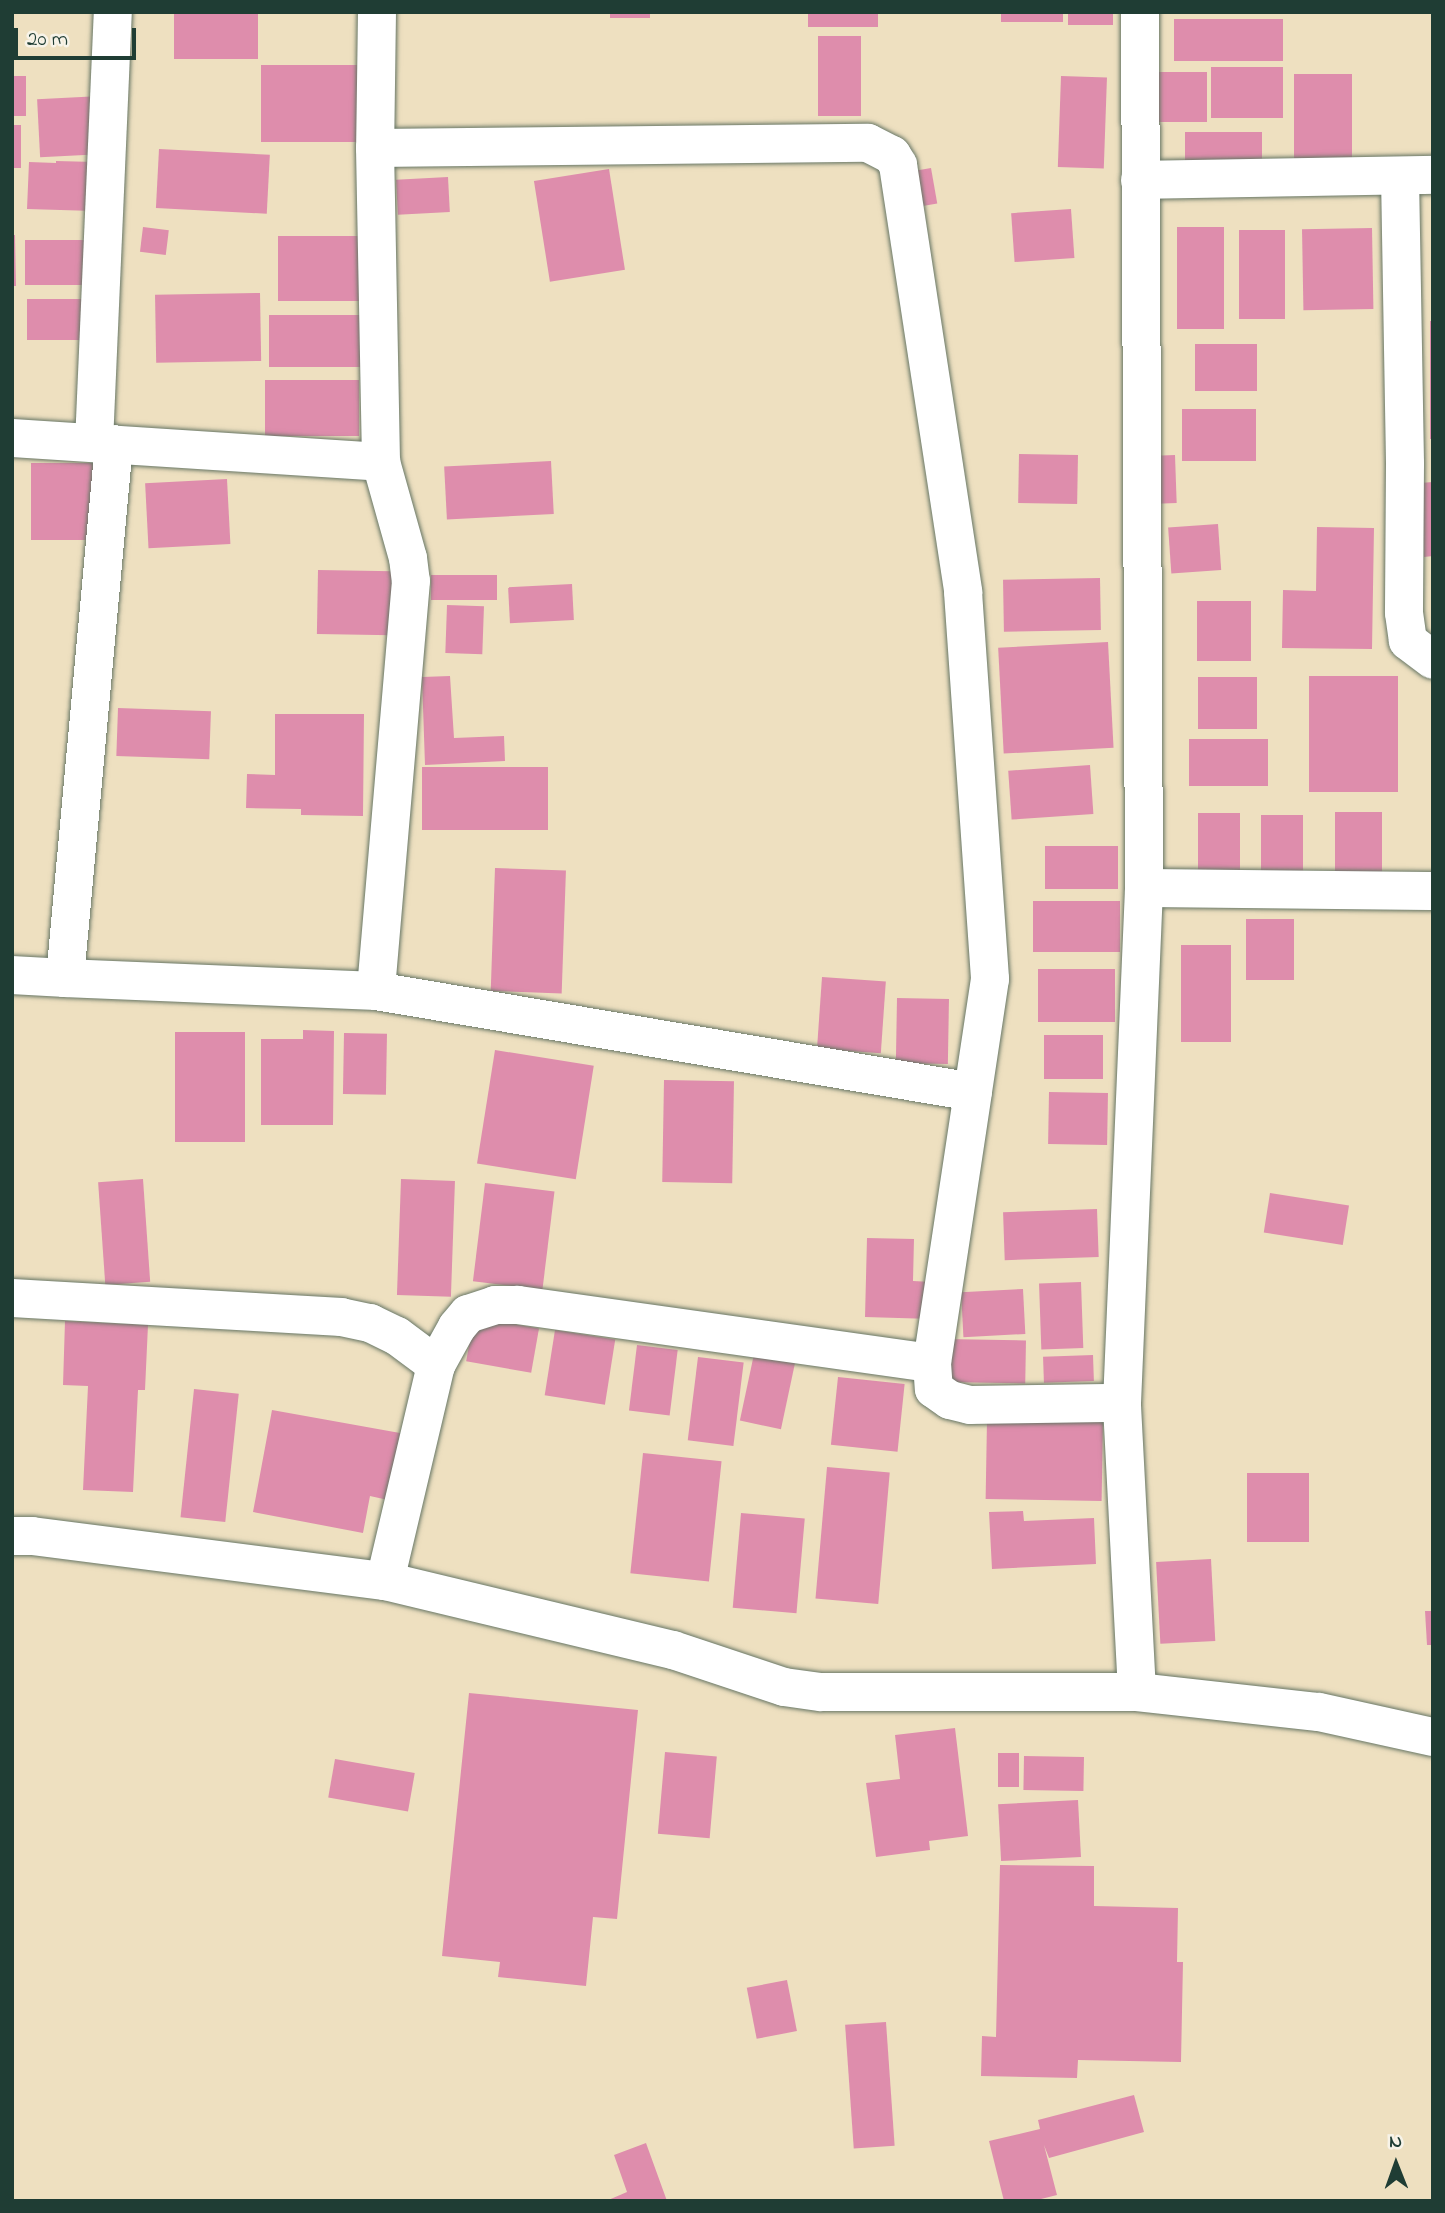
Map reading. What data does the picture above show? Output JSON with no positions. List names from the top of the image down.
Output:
{
  "scale_bar": "20 m",
  "north": "top"
}
